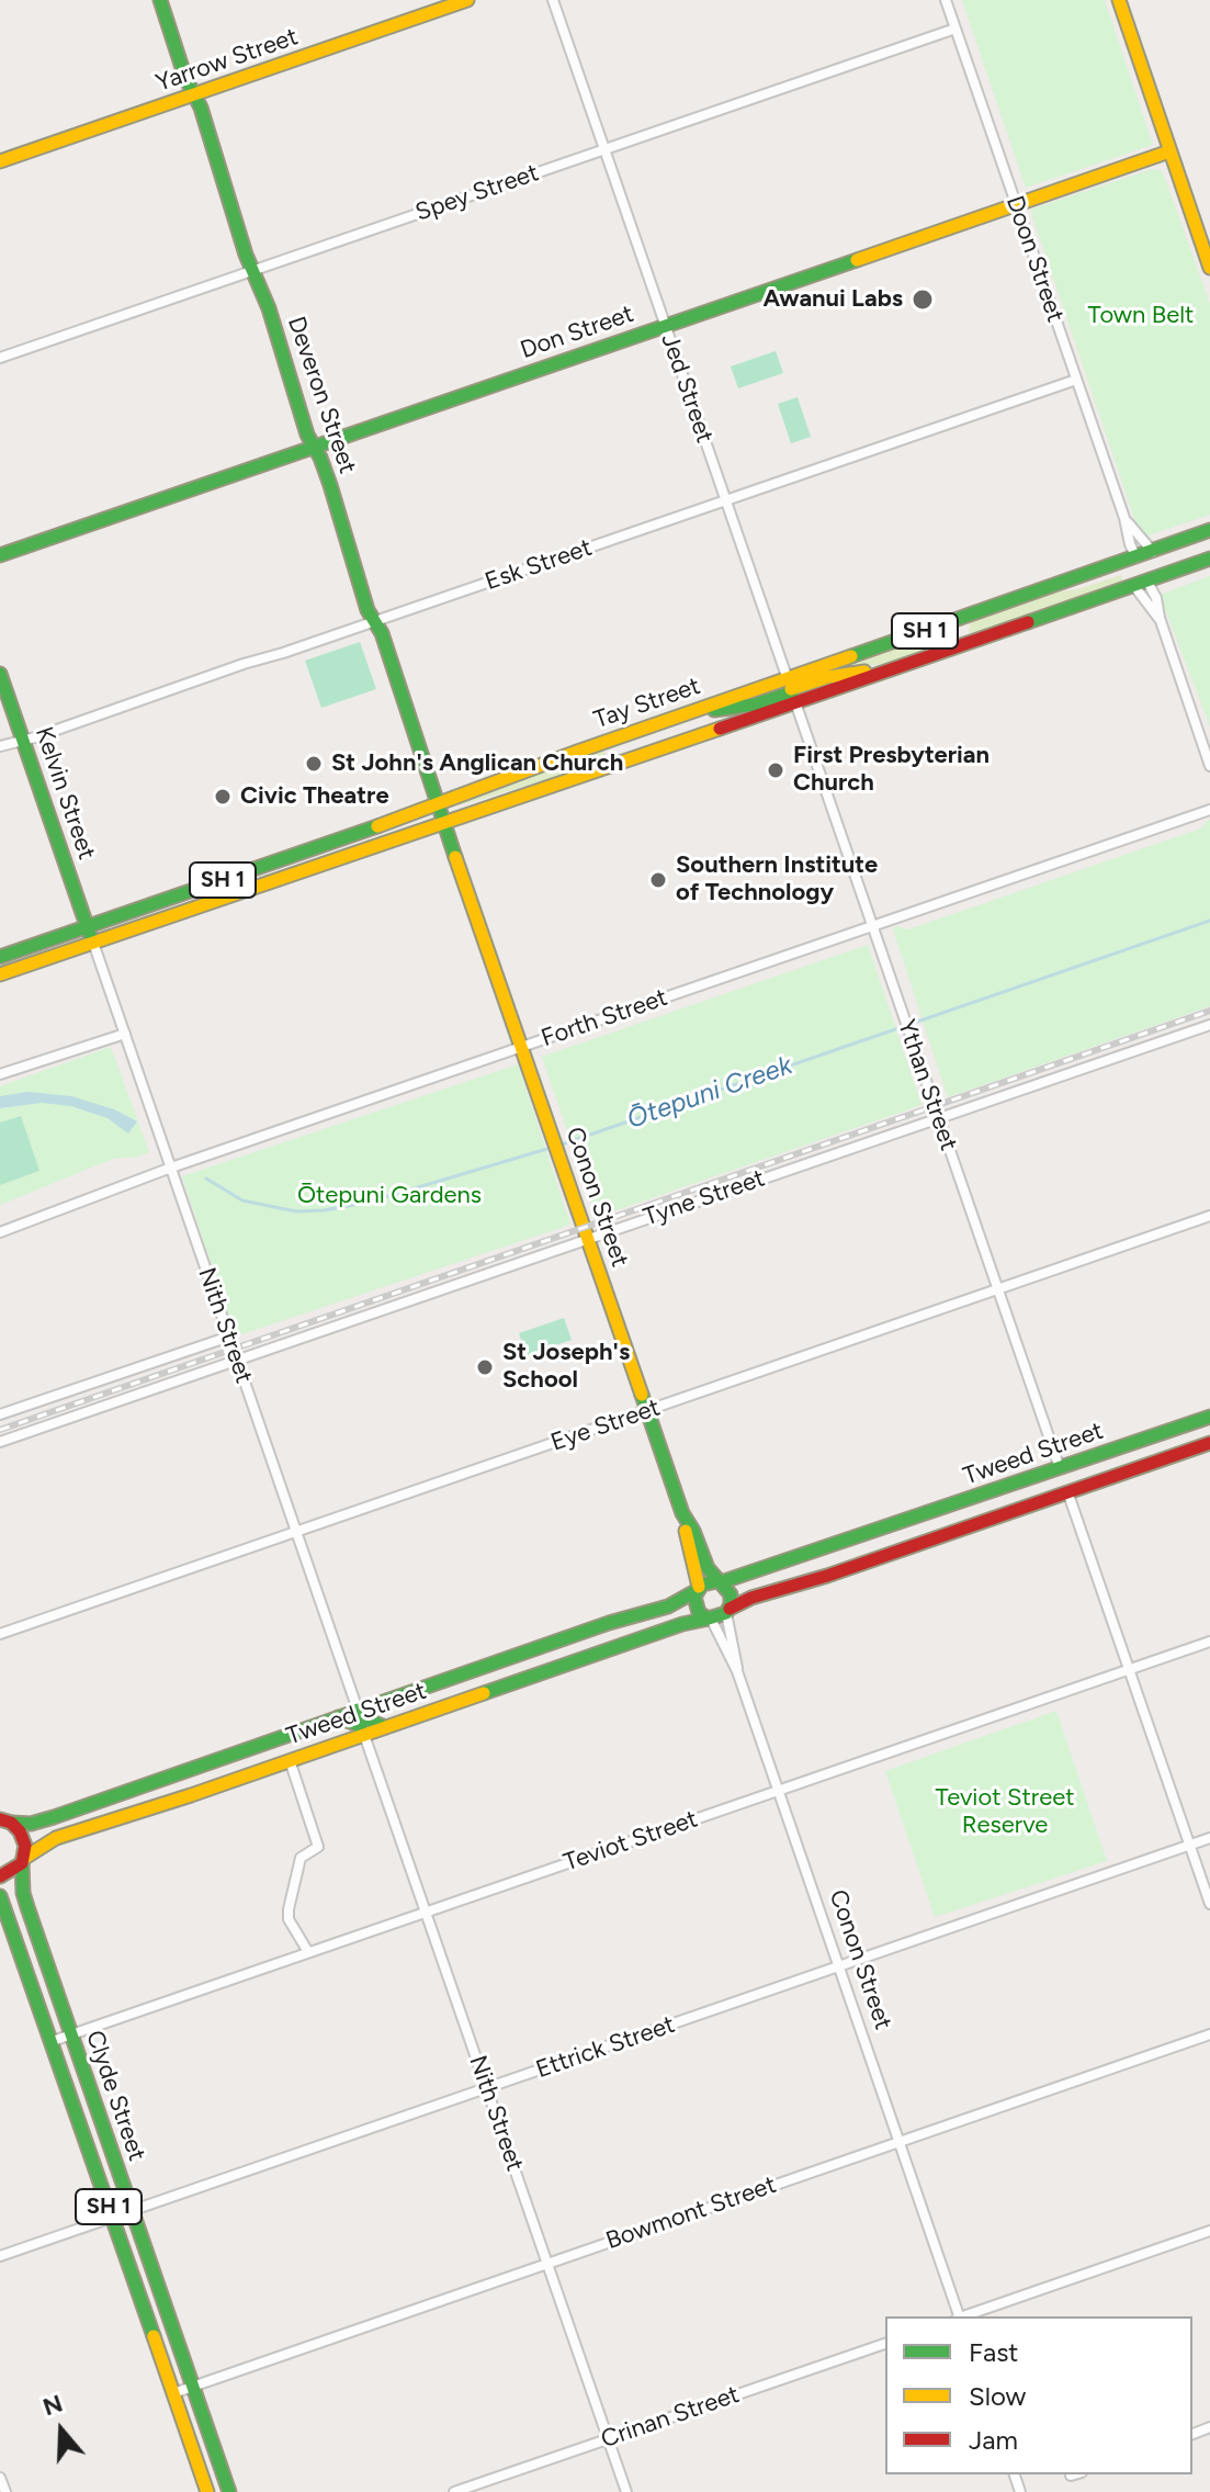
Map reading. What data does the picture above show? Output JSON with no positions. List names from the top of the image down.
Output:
{
  "streets": {
    "main road": [
      "Yarrow Street",
      "Don Street",
      "Deveron Street",
      "SH 1",
      "Tay Street",
      "Kelvin Street",
      "Conon Street",
      "Tweed Street",
      "Clyde Street"
    ],
    "street": [
      "Spey Street",
      "Doon Street",
      "Jed Street",
      "Esk Street",
      "Forth Street",
      "Ythan Street",
      "Tyne Street",
      "Nith Street",
      "Eye Street",
      "Teviot Street",
      "Ettrick Street",
      "Bowmont Street",
      "Crinan Street"
    ]
  },
  "crossings": [
    ["Yarrow Street", "Deveron Street"],
    ["Spey Street", "Doon Street"],
    ["Spey Street", "Jed Street"],
    ["Spey Street", "Deveron Street"],
    ["Doon Street", "Don Street"],
    ["Doon Street", "Esk Street"],
    ["Doon Street", "Tay Street"],
    ["Don Street", "Jed Street"],
    ["Don Street", "Deveron Street"],
    ["Jed Street", "Esk Street"],
    ["Jed Street", "Tay Street"],
    ["Jed Street", "Ythan Street"],
    ["Deveron Street", "Esk Street"],
    ["Deveron Street", "Tay Street"],
    ["Deveron Street", "Conon Street"],
    ["Esk Street", "Kelvin Street"],
    ["Tay Street", "Kelvin Street"],
    ["Tay Street", "Ythan Street"],
    ["Tay Street", "Conon Street"],
    ["Tay Street", "Nith Street"],
    ["Kelvin Street", "Nith Street"],
    ["Forth Street", "Ythan Street"],
    ["Forth Street", "Conon Street"],
    ["Forth Street", "Nith Street"],
    ["Ythan Street", "Tyne Street"],
    ["Ythan Street", "Eye Street"],
    ["Ythan Street", "Tweed Street"],
    ["Conon Street", "Tyne Street"],
    ["Conon Street", "Eye Street"],
    ["Conon Street", "Tweed Street"],
    ["Conon Street", "Teviot Street"],
    ["Conon Street", "Ettrick Street"],
    ["Conon Street", "Bowmont Street"],
    ["Tyne Street", "Nith Street"],
    ["Nith Street", "Eye Street"],
    ["Nith Street", "Tweed Street"],
    ["Nith Street", "Teviot Street"],
    ["Nith Street", "Ettrick Street"],
    ["Nith Street", "Bowmont Street"],
    ["Nith Street", "Crinan Street"],
    ["Tweed Street", "Clyde Street"],
    ["Teviot Street", "Clyde Street"],
    ["Ettrick Street", "Clyde Street"],
    ["Clyde Street", "Bowmont Street"]
  ],
  "water": ["Ōtepuni Creek"],
  "parks": ["Town Belt", "Ōtepuni Gardens", "Teviot Street Reserve"],
  "places": [
    "Awanui Labs",
    "St John's Anglican Church",
    "First Presbyterian Church",
    "Civic Theatre",
    "Southern Institute of Technology",
    "St Joseph's School"
  ],
  "legend": ["Fast", "Slow", "Jam"],
  "north": "top"
}
